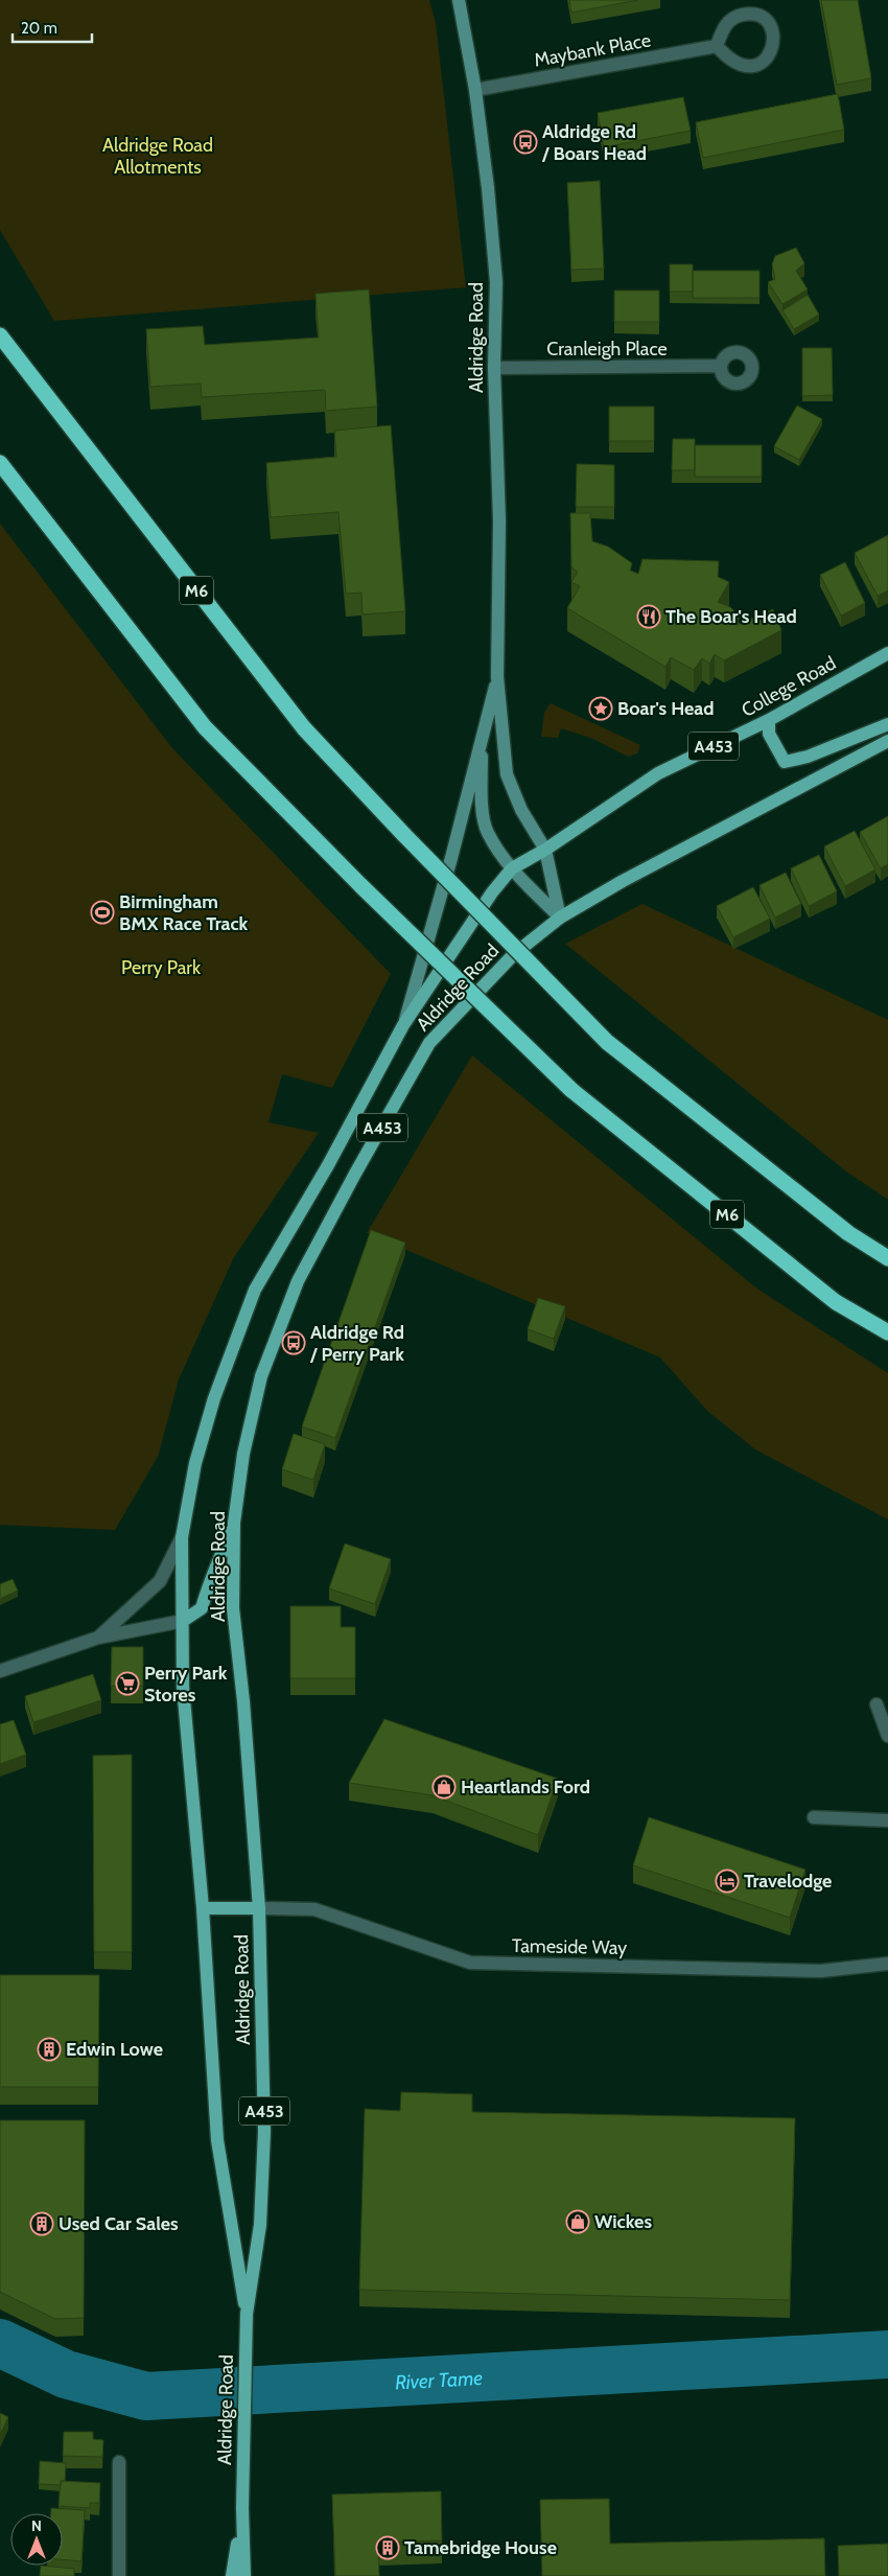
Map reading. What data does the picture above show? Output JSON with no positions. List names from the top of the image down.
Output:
{
  "streets": {
    "highway": ["M6"],
    "main road": ["Aldridge Road", "College Road", "A453"],
    "street": ["Maybank Place", "Cranleigh Place", "Tameside Way"]
  },
  "crossings": [
    ["Maybank Place", "Aldridge Road"],
    ["Aldridge Road", "Cranleigh Place"],
    ["Aldridge Road", "College Road"],
    ["Aldridge Road", "A453"],
    ["Aldridge Road", "Tameside Way"]
  ],
  "water": ["River Tame"],
  "parks": ["Aldridge Road Allotments", "Perry Park"],
  "places": {
    "bus stop": ["Aldridge Rd / Boars Head", "Aldridge Rd / Perry Park"],
    "restaurant": ["The Boar's Head"],
    "place": ["Boar's Head"],
    "sports": ["Birmingham BMX Race Track"],
    "supermarket": ["Perry Park Stores"],
    "shop": ["Heartlands Ford", "Wickes"],
    "hotel": ["Travelodge"],
    "building": ["Edwin Lowe", "Used Car Sales", "Tamebridge House"]
  },
  "scale_bar": "20 m",
  "north": "top"
}
